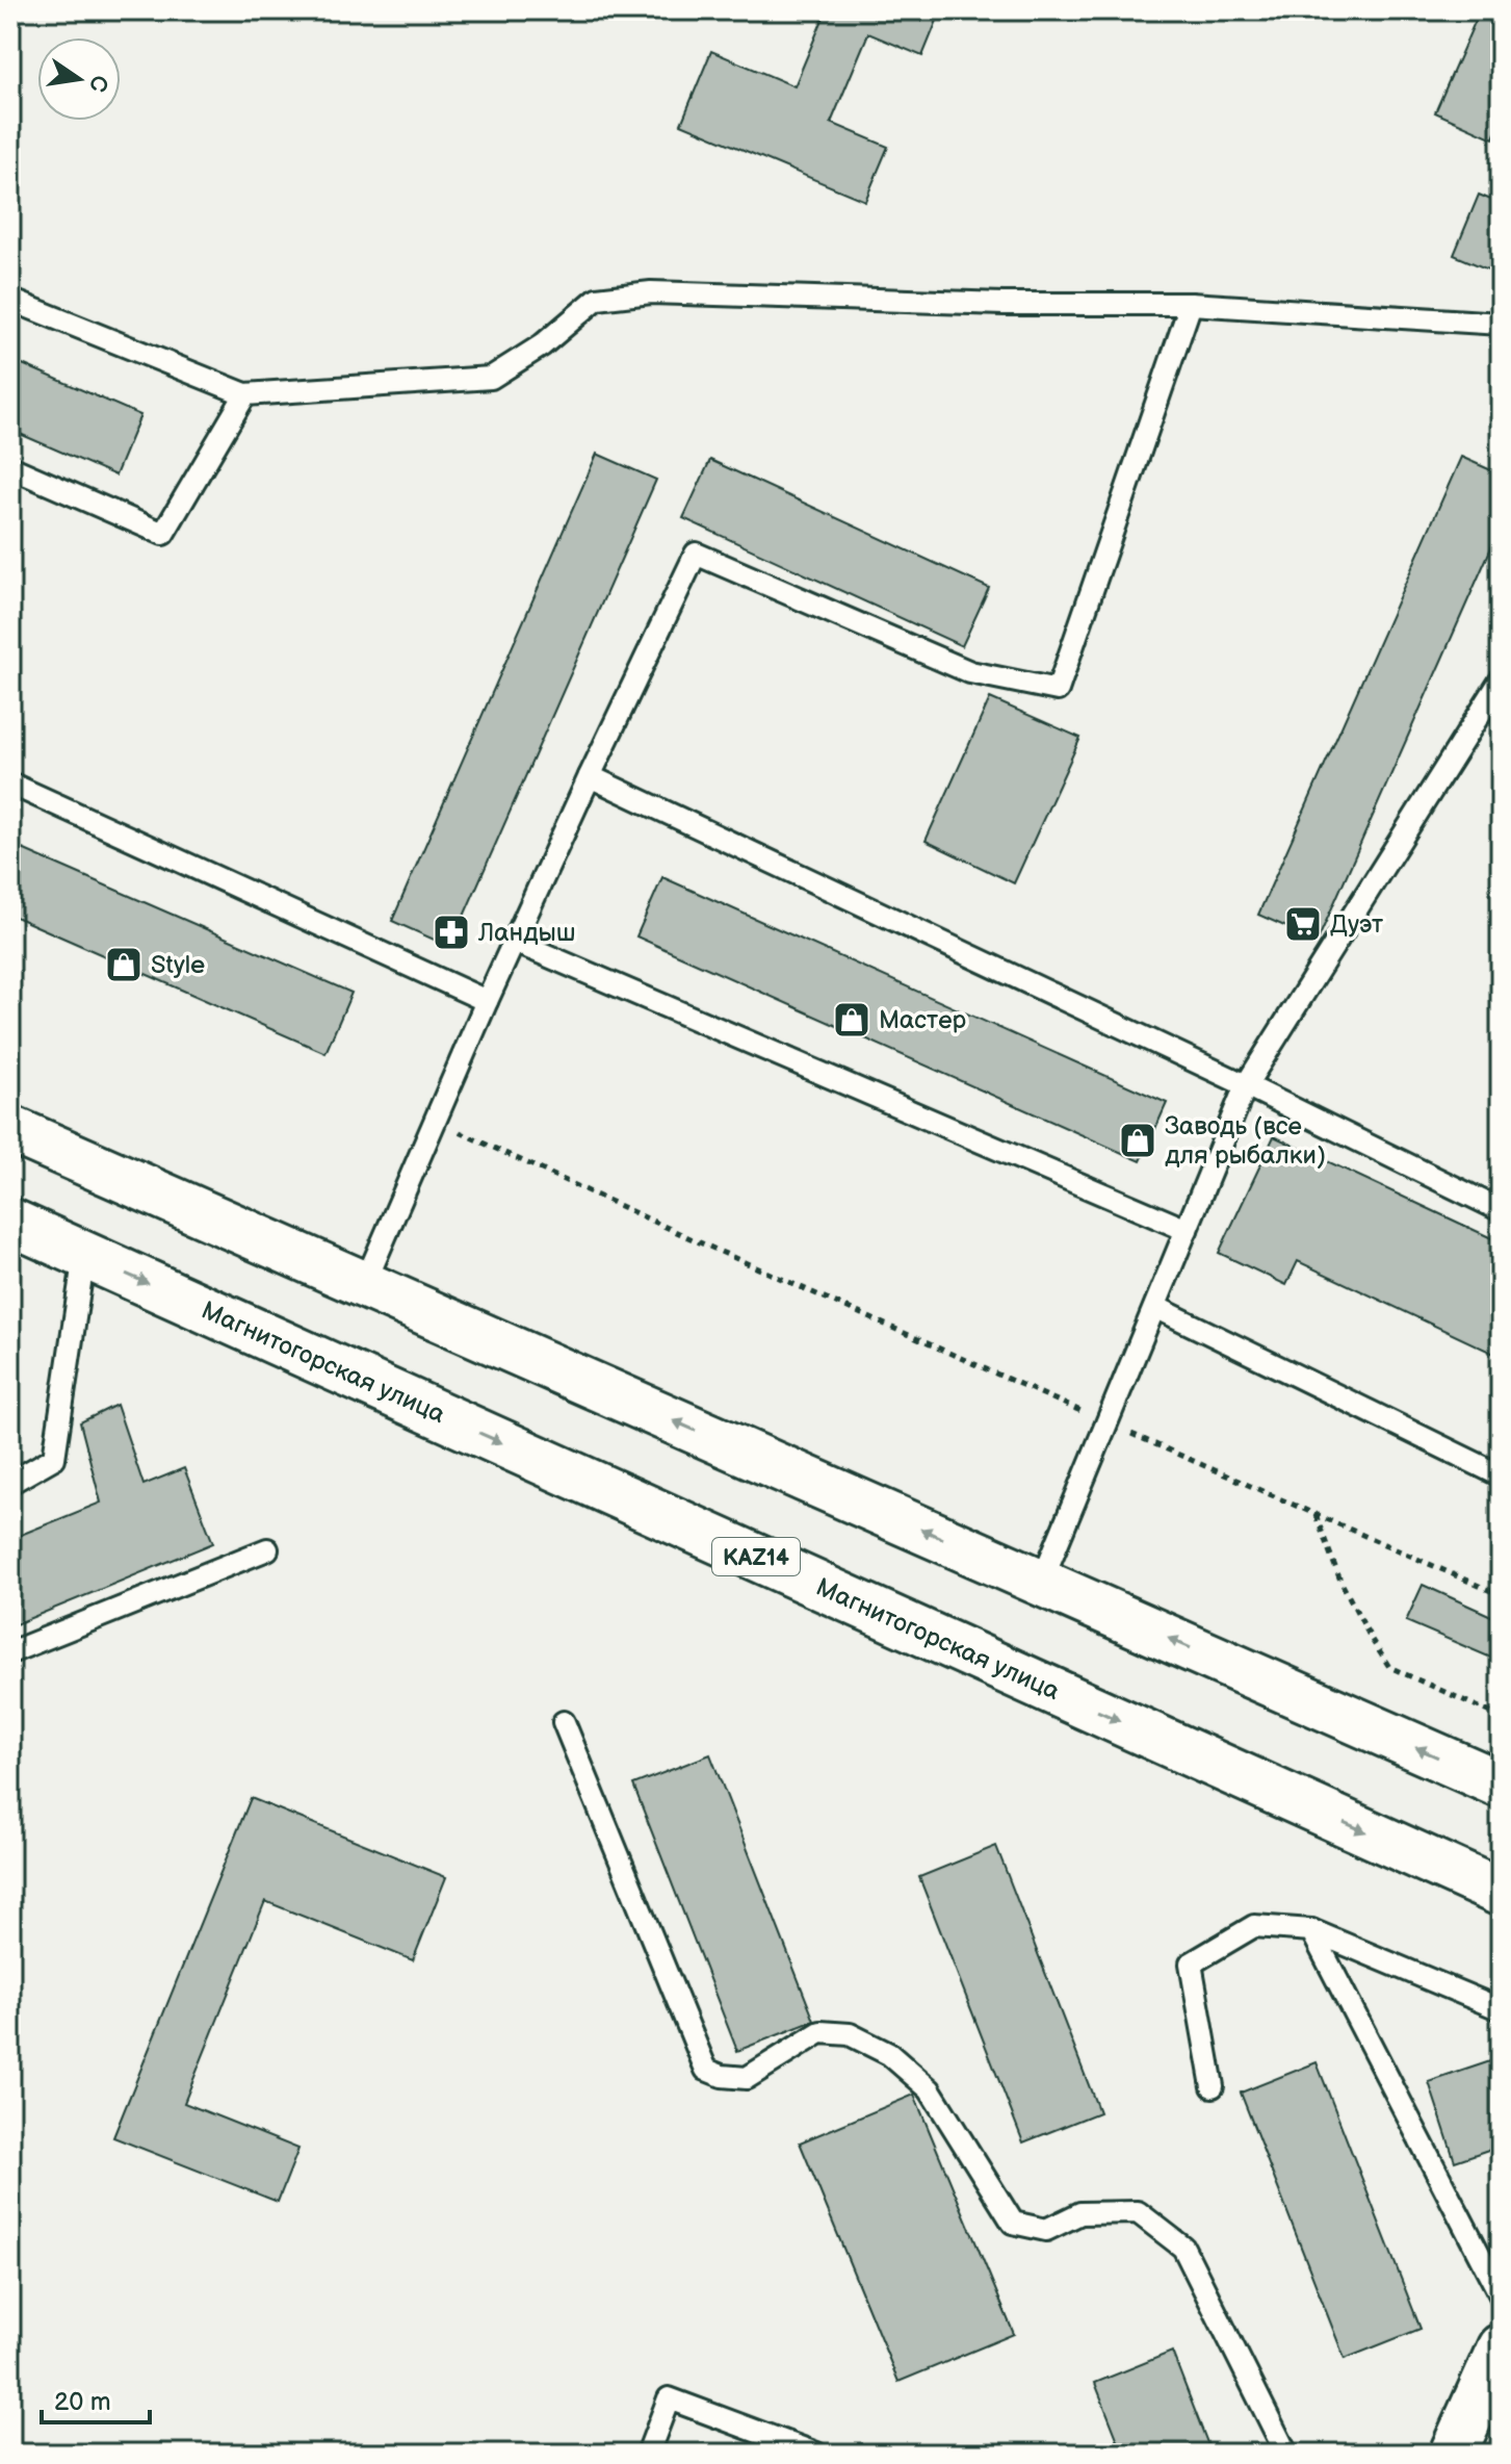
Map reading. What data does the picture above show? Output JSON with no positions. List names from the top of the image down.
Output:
{
  "streets": {
    "main road": ["Магнитогорская улица", "KAZ14"]
  },
  "places": {
    "supermarket": ["Дуэт"],
    "pharmacy": ["Ландыш"],
    "shop": ["Style", "Мастер", "Заводь (все для рыбалки)"]
  },
  "scale_bar": "20 m",
  "north": "right"
}
